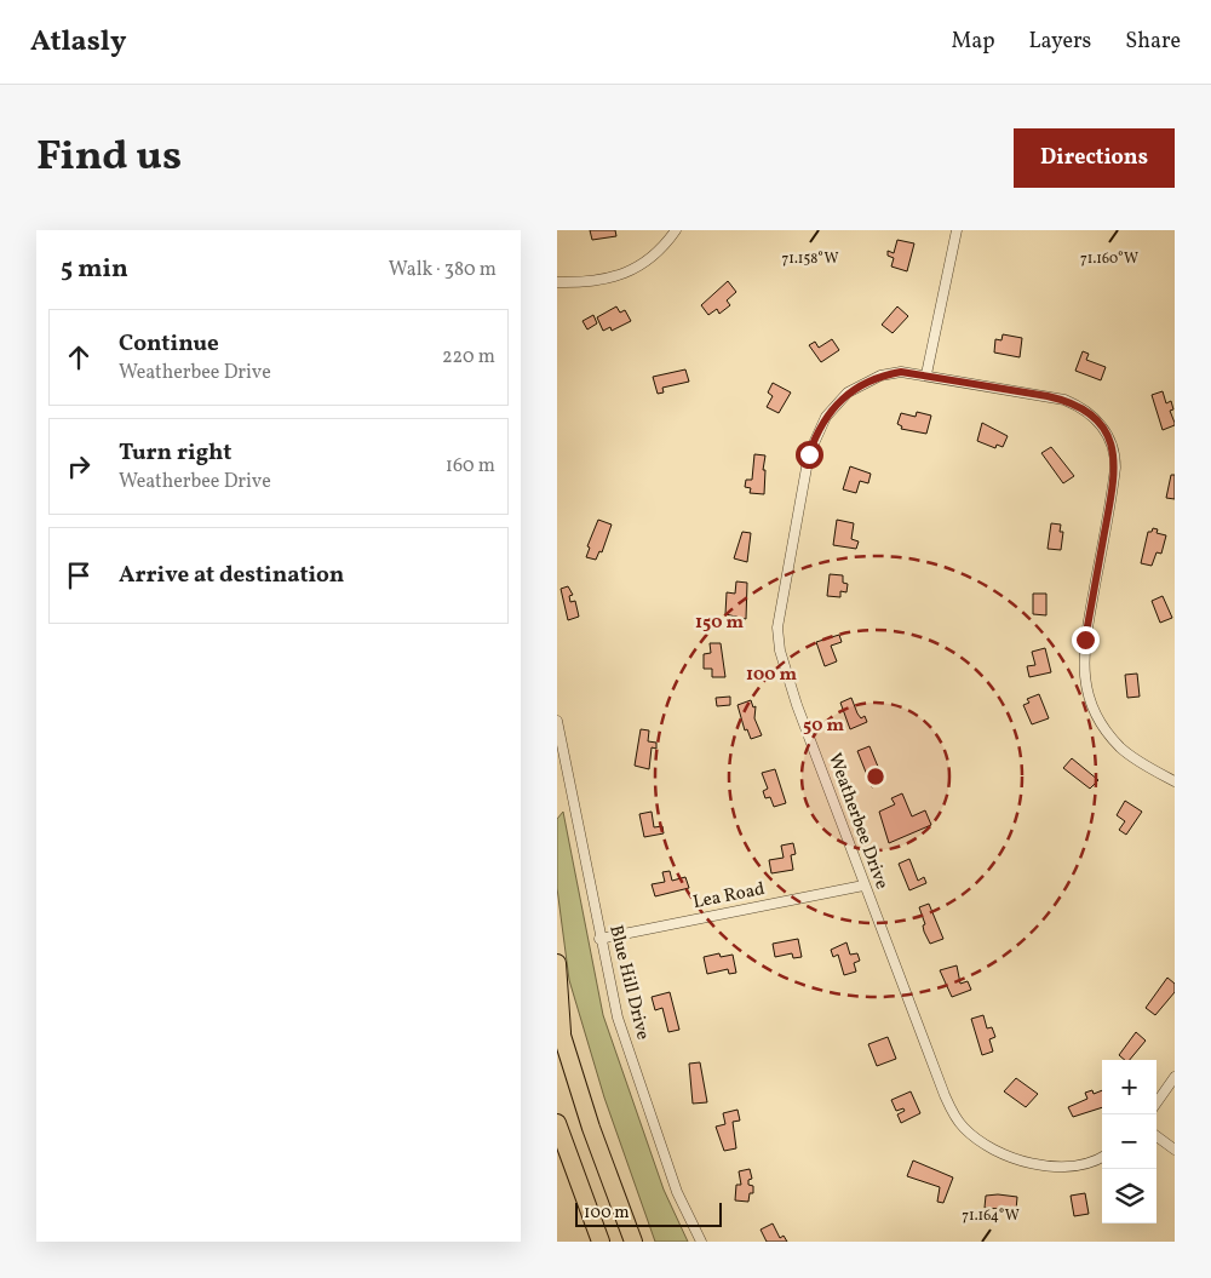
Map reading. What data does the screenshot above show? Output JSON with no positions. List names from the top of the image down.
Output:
{
  "streets": {
    "street": ["Weatherbee Drive", "Lea Road", "Blue Hill Drive"]
  },
  "crossings": [
    ["Weatherbee Drive", "Lea Road"],
    ["Lea Road", "Blue Hill Drive"]
  ],
  "scale_bar": "100 m",
  "page": {
    "header": "Atlasly",
    "nav": ["Map", "Layers", "Share"],
    "title": "Find us",
    "buttons": "Directions",
    "heading": ["5 min", "Walk · 380 m"],
    "list": [
      ["Continue", "Weatherbee Drive", "220 m"],
      ["Turn right", "Weatherbee Drive", "160 m"],
      "Arrive at destination"
    ],
    "map_buttons": ["+", "−"],
    "scale": "100 m"
  },
  "coordinates": ["71.158°W", "71.160°W", "71.164°W"],
  "rings": ["150 m", "100 m", "50 m"]
}
